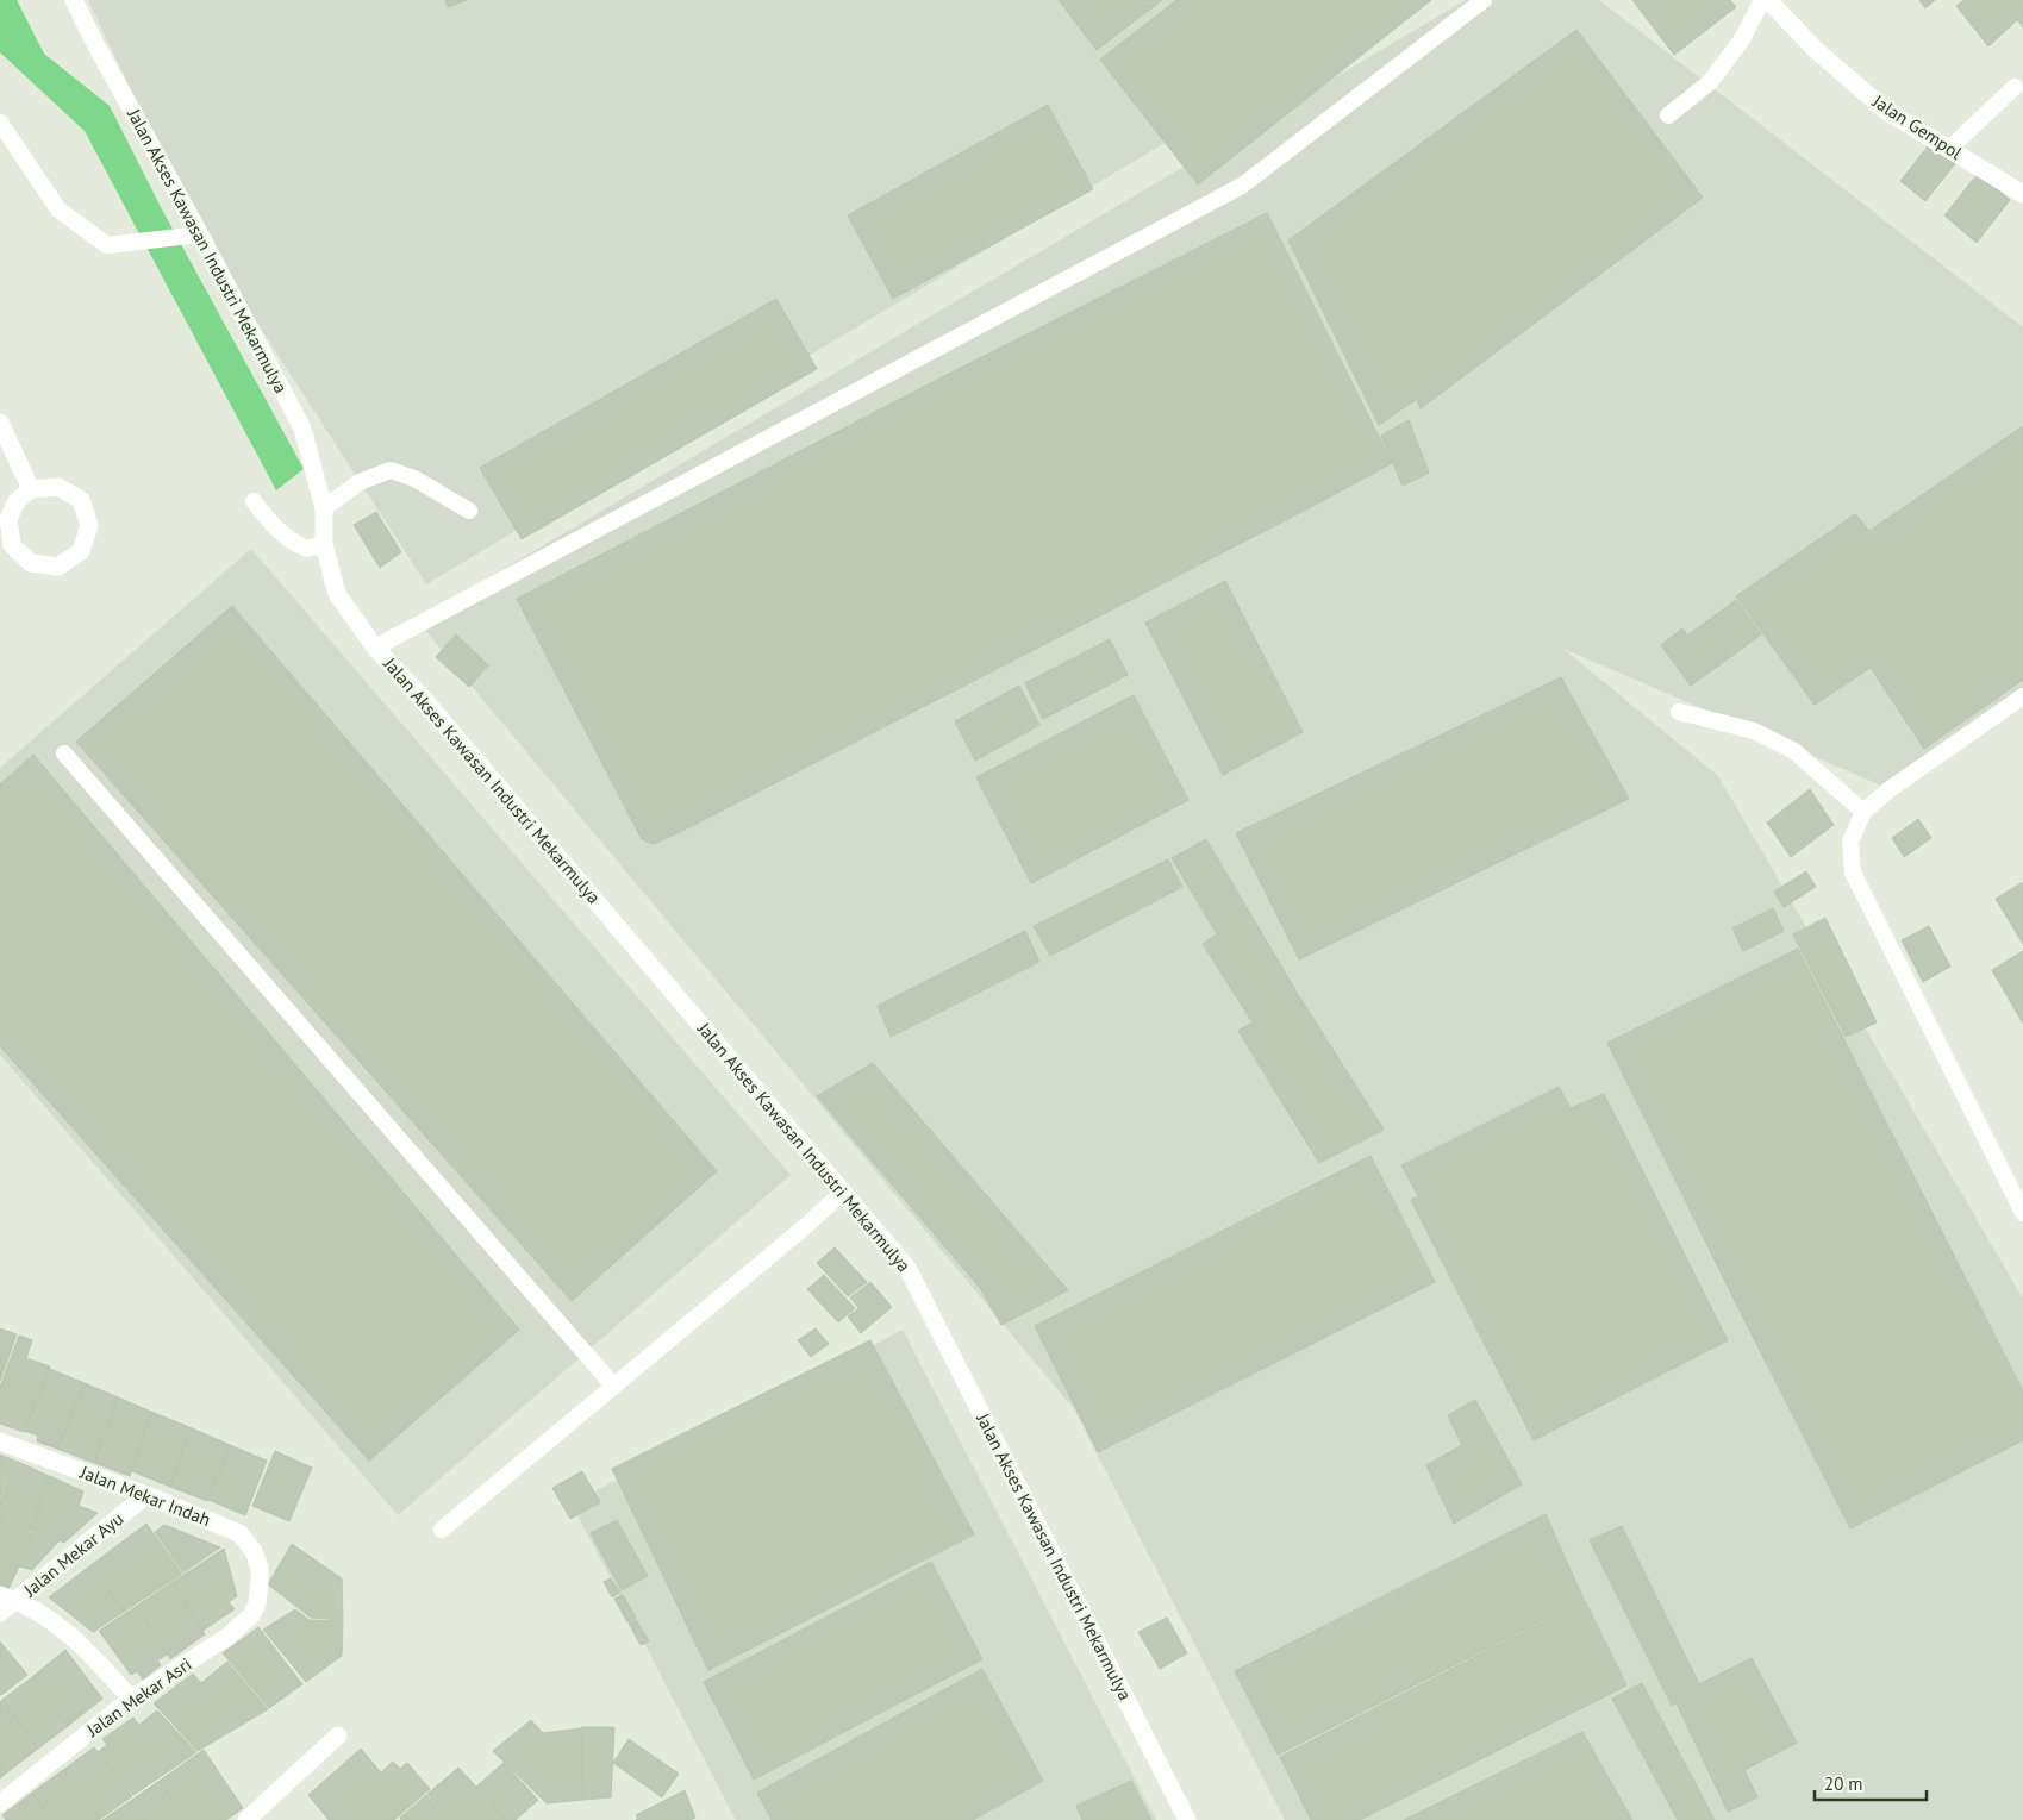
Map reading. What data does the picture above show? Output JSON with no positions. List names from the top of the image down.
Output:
{
  "streets": {
    "street": [
      "Jalan Gempol",
      "Jalan Akses Kawasan Industri Mekarmulya",
      "Jalan Mekar Indah",
      "Jalan Mekar Ayu",
      "Jalan Mekar Asri"
    ]
  },
  "crossings": [
    ["Jalan Mekar Indah", "Jalan Mekar Ayu"],
    ["Jalan Mekar Indah", "Jalan Mekar Asri"]
  ],
  "scale_bar": "20 m"
}
